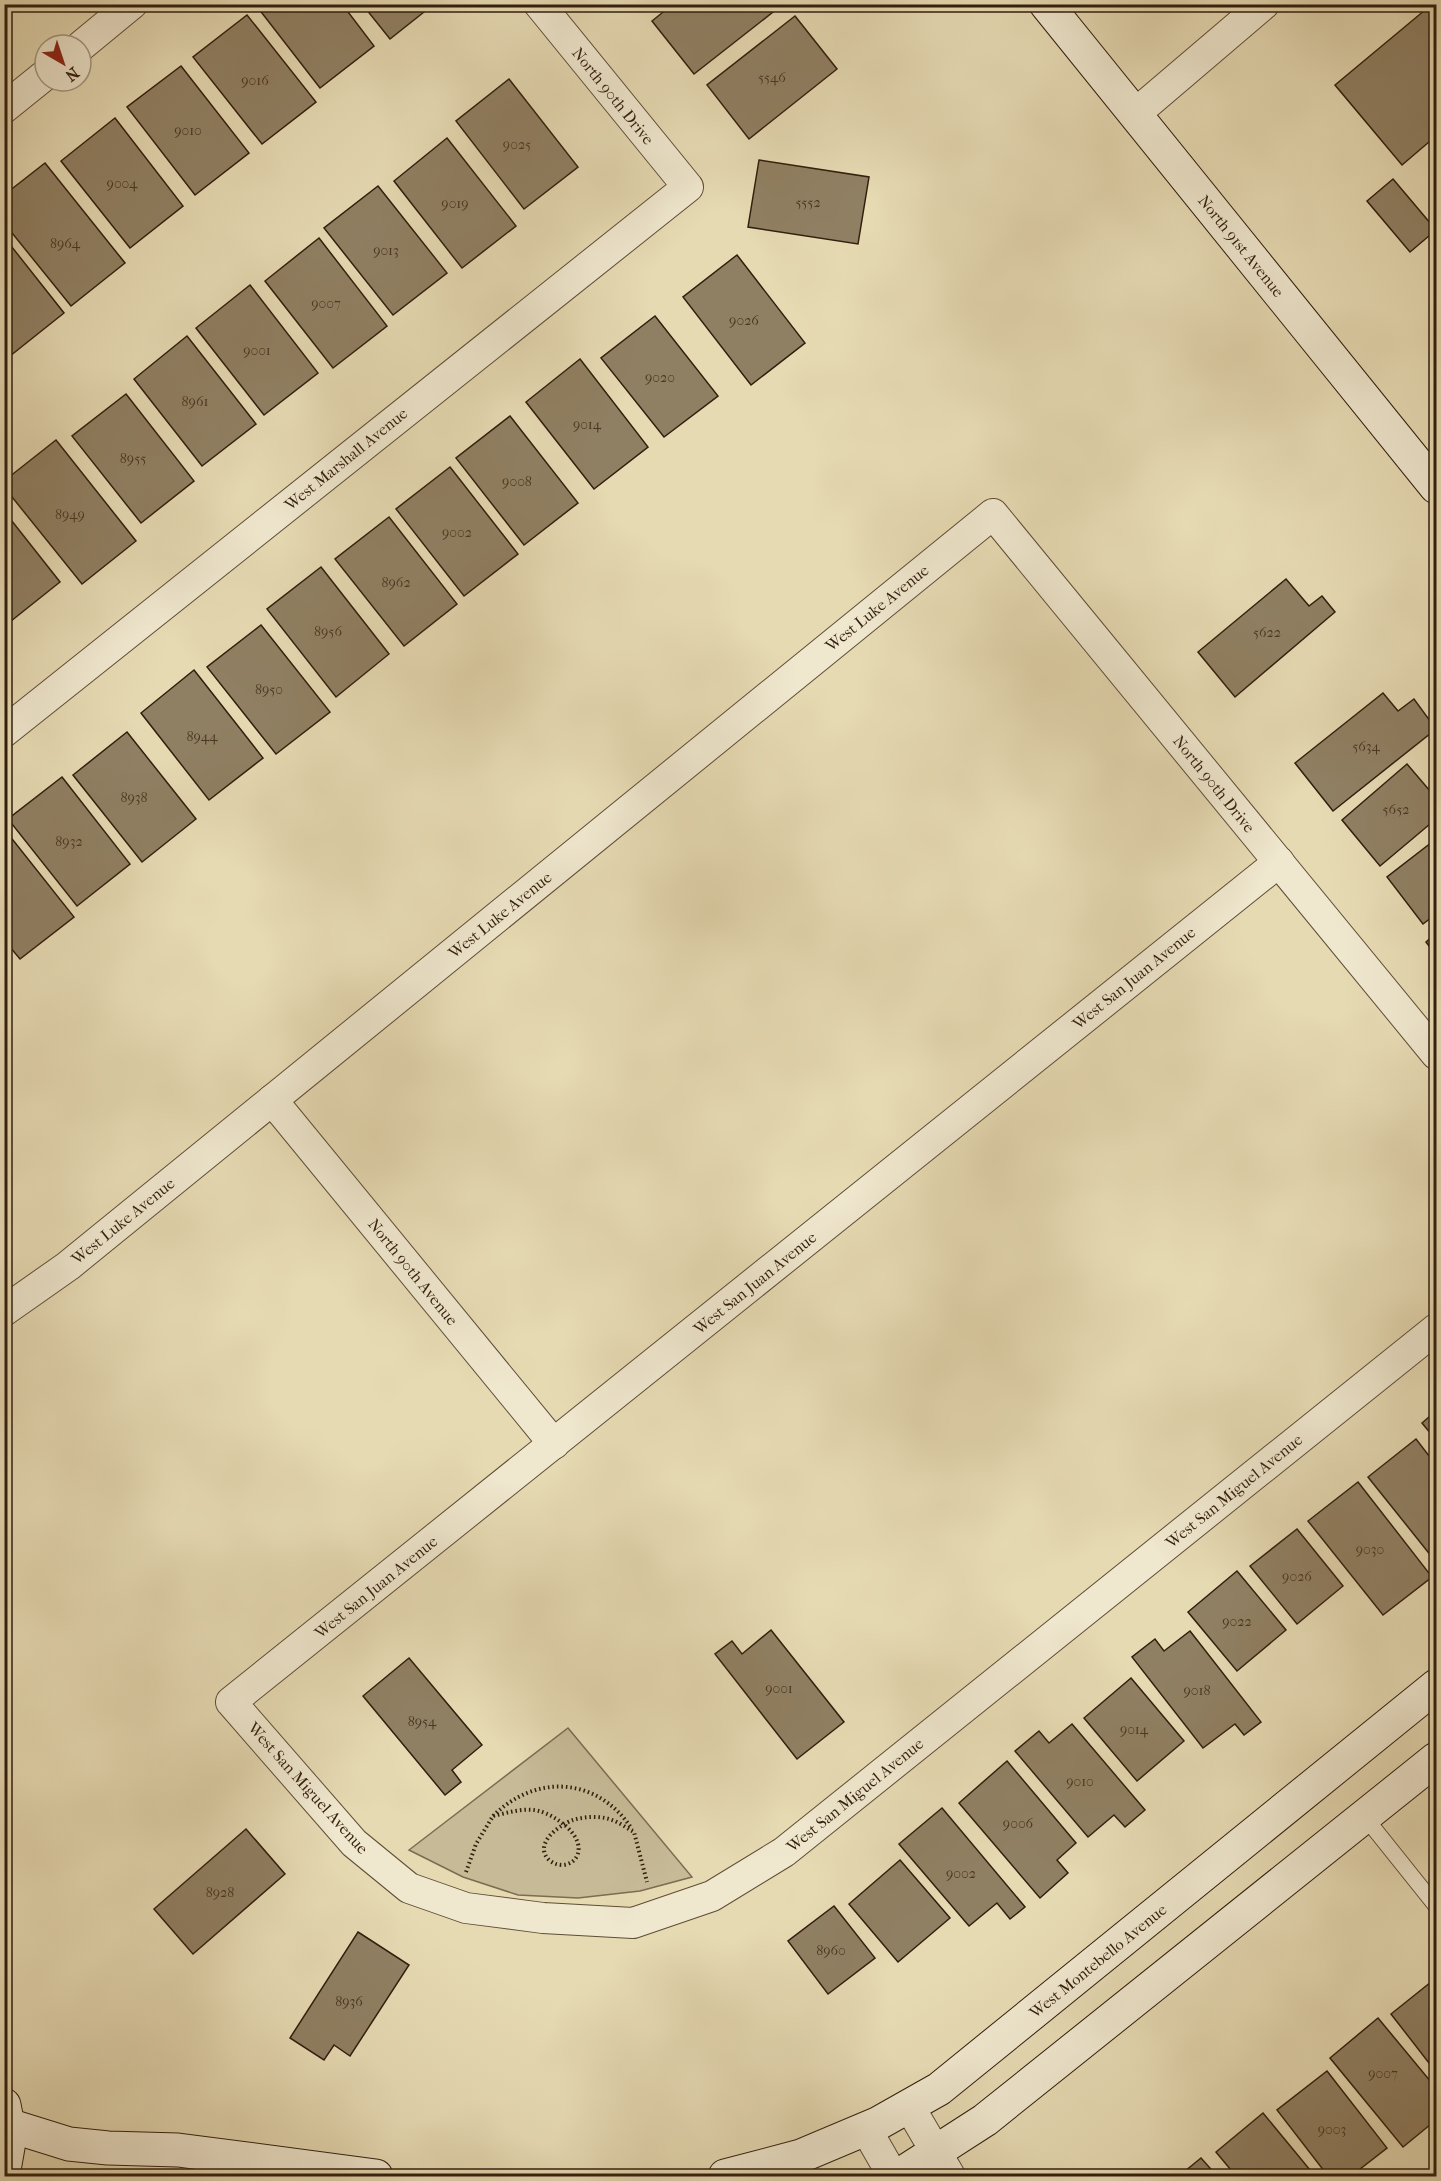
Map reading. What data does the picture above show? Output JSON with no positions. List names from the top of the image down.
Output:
{
  "streets": {
    "street": [
      "North 90th Drive",
      "North 91st Avenue",
      "West Marshall Avenue",
      "West Luke Avenue",
      "West San Juan Avenue",
      "North 90th Avenue",
      "West San Miguel Avenue",
      "West Montebello Avenue"
    ]
  },
  "crossings": [
    ["North 90th Drive", "West Marshall Avenue"],
    ["North 90th Drive", "West Luke Avenue"],
    ["North 90th Drive", "West San Juan Avenue"],
    ["West Luke Avenue", "North 90th Avenue"],
    ["West San Juan Avenue", "North 90th Avenue"],
    ["West San Juan Avenue", "West San Miguel Avenue"]
  ],
  "house_numbers": [
    "5546",
    "9016",
    "9010",
    "9025",
    "9004",
    "5552",
    "9019",
    "8964",
    "9013",
    "9007",
    "9026",
    "9001",
    "9020",
    "8961",
    "9014",
    "8955",
    "9008",
    "8949",
    "9002",
    "8962",
    "8956",
    "5622",
    "8950",
    "8944",
    "5634",
    "8938",
    "5652",
    "8932",
    "9030",
    "9026",
    "9022",
    "9001",
    "9018",
    "8954",
    "9014",
    "9010",
    "9006",
    "9002",
    "8928",
    "8960",
    "8936",
    "9007",
    "9003"
  ],
  "north": "bottom right"
}
